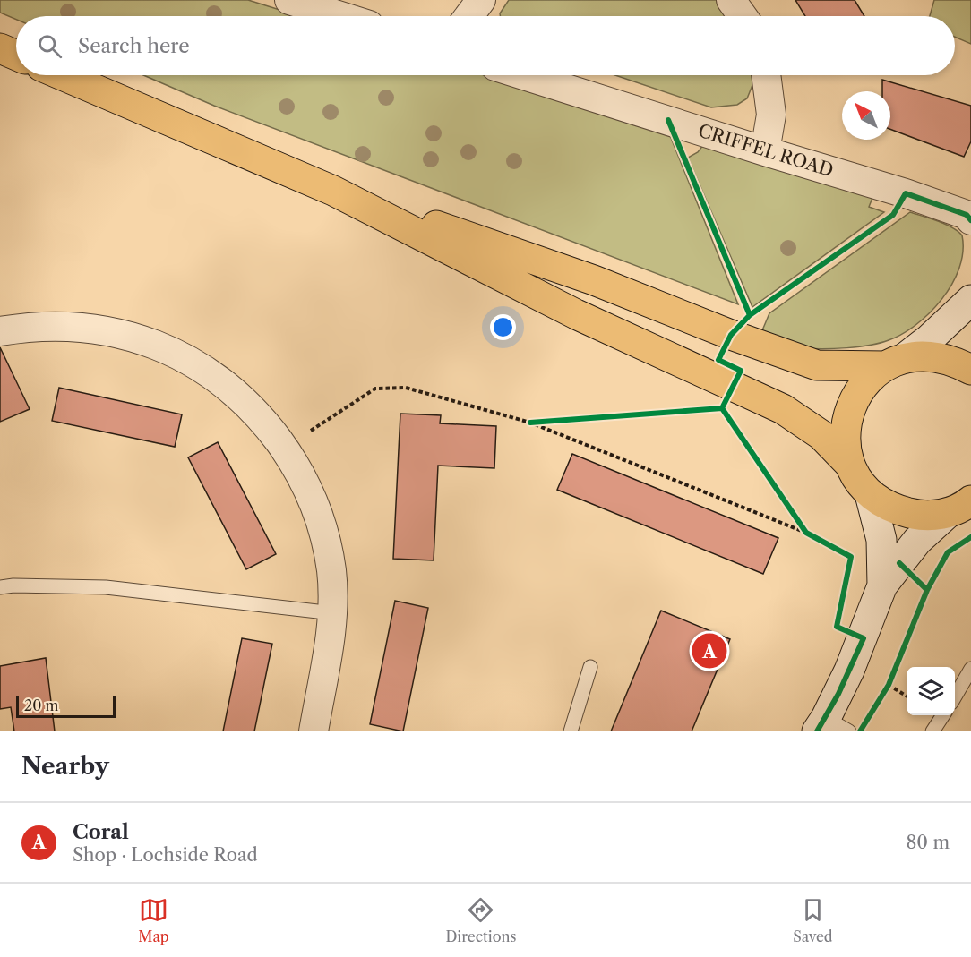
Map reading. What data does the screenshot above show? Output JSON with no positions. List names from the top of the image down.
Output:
{
  "streets": {
    "street": ["CRIFFEL ROAD"]
  },
  "scale_bar": "20 m",
  "north": "top left",
  "page": {
    "search": "Search here",
    "pins": "A",
    "scale": "20 m",
    "heading": "Nearby",
    "list": [
      {
        "mark": "A",
        "name": "Coral",
        "note": "Shop · Lochside Road",
        "value": "80 m"
      }
    ],
    "nav": ["Map", "Directions", "Saved"]
  }
}
